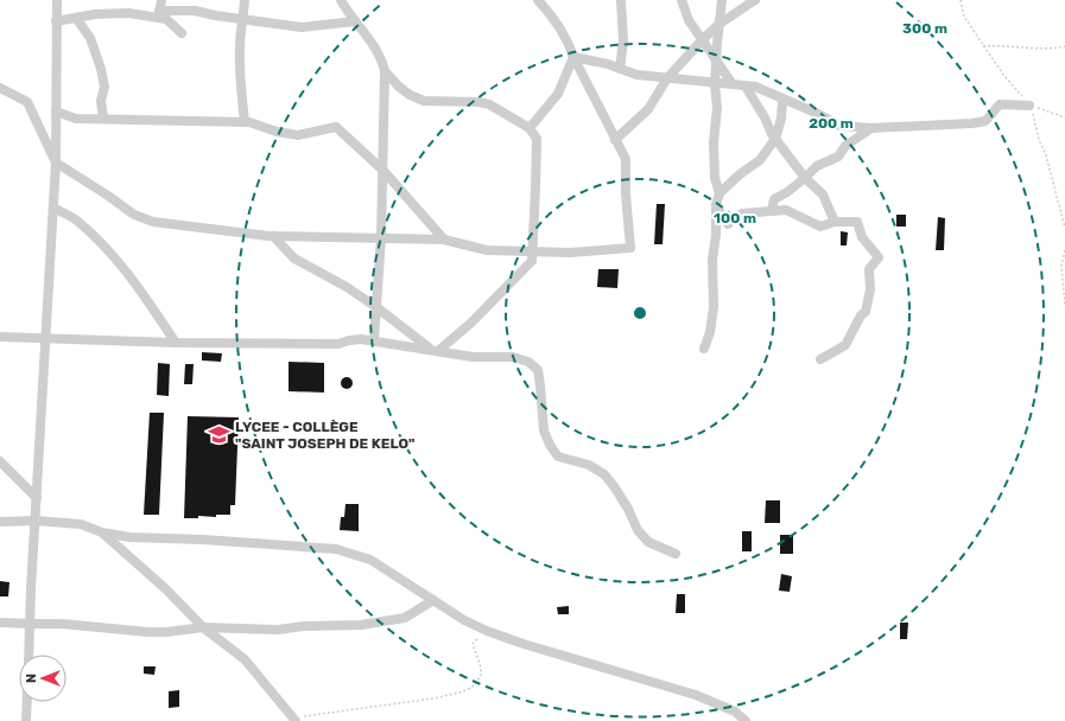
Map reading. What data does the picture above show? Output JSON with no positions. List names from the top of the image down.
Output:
{
  "places": {
    "school or university": ["LYCEE - COLLÈGE \"SAINT JOSEPH DE KELO\""]
  },
  "north": "left",
  "rings": ["300 m", "200 m", "100 m"]
}
